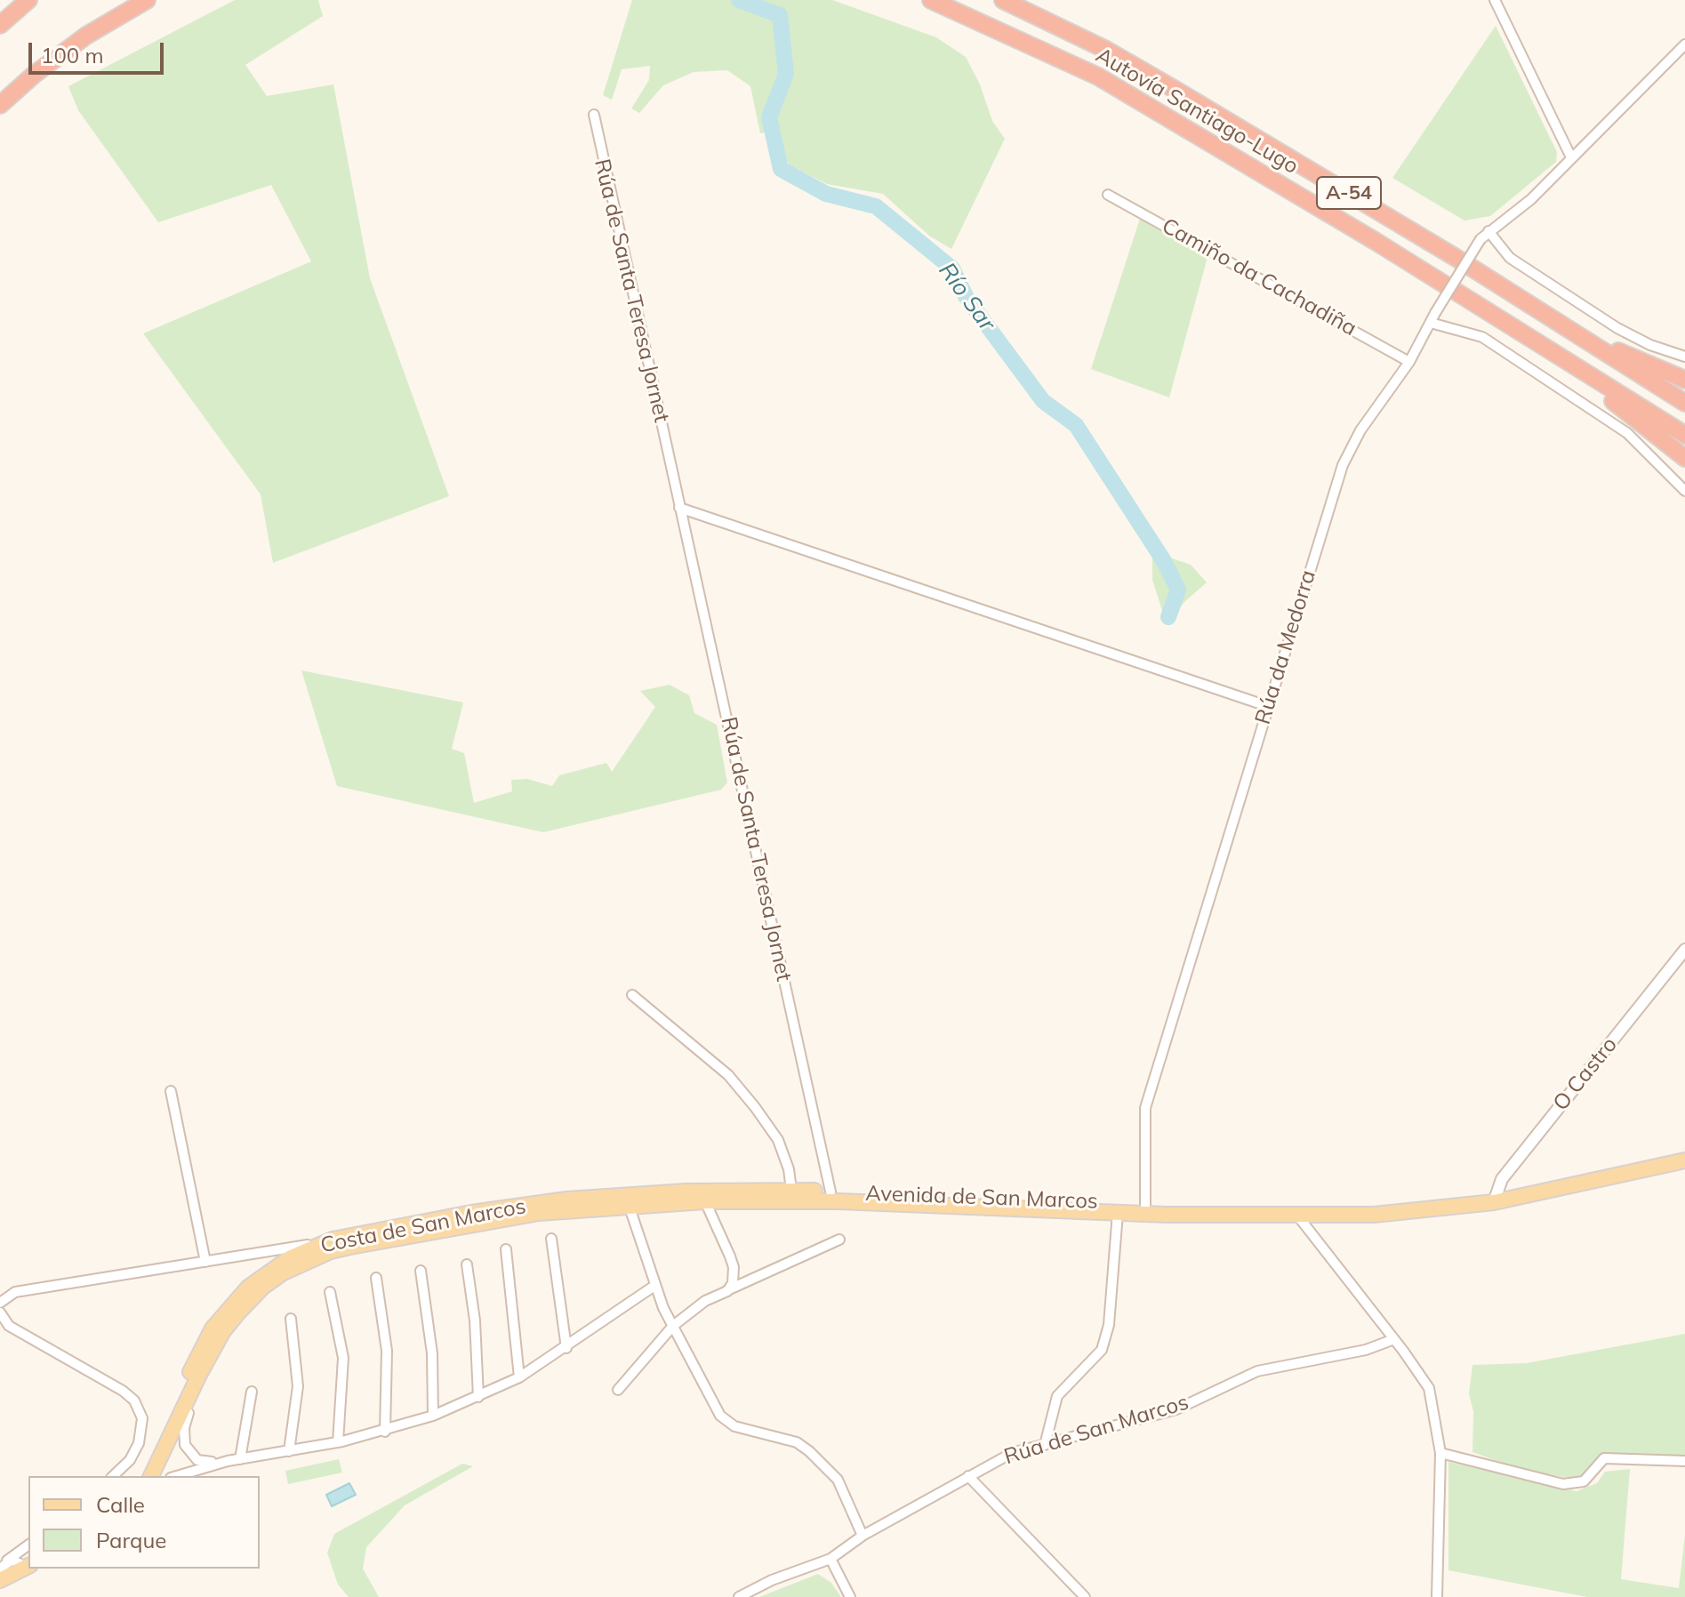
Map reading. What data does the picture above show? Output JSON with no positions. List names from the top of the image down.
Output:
{
  "streets": {
    "highway": ["Autovía Santiago-Lugo", "A-54"],
    "main road": ["Avenida de San Marcos", "Costa de San Marcos"],
    "street": [
      "Camiño da Cachadiña",
      "Rúa de Santa Teresa Jornet",
      "Rúa da Medorra",
      "O Castro",
      "Rúa de San Marcos"
    ]
  },
  "crossings": [
    ["Camiño da Cachadiña", "Rúa da Medorra"],
    ["Rúa de Santa Teresa Jornet", "Avenida de San Marcos"],
    ["Rúa da Medorra", "Avenida de San Marcos"],
    ["O Castro", "Avenida de San Marcos"],
    ["Avenida de San Marcos", "Costa de San Marcos"]
  ],
  "water": ["Río Sar"],
  "legend": ["Calle", "Parque"],
  "scale_bar": "100 m"
}
